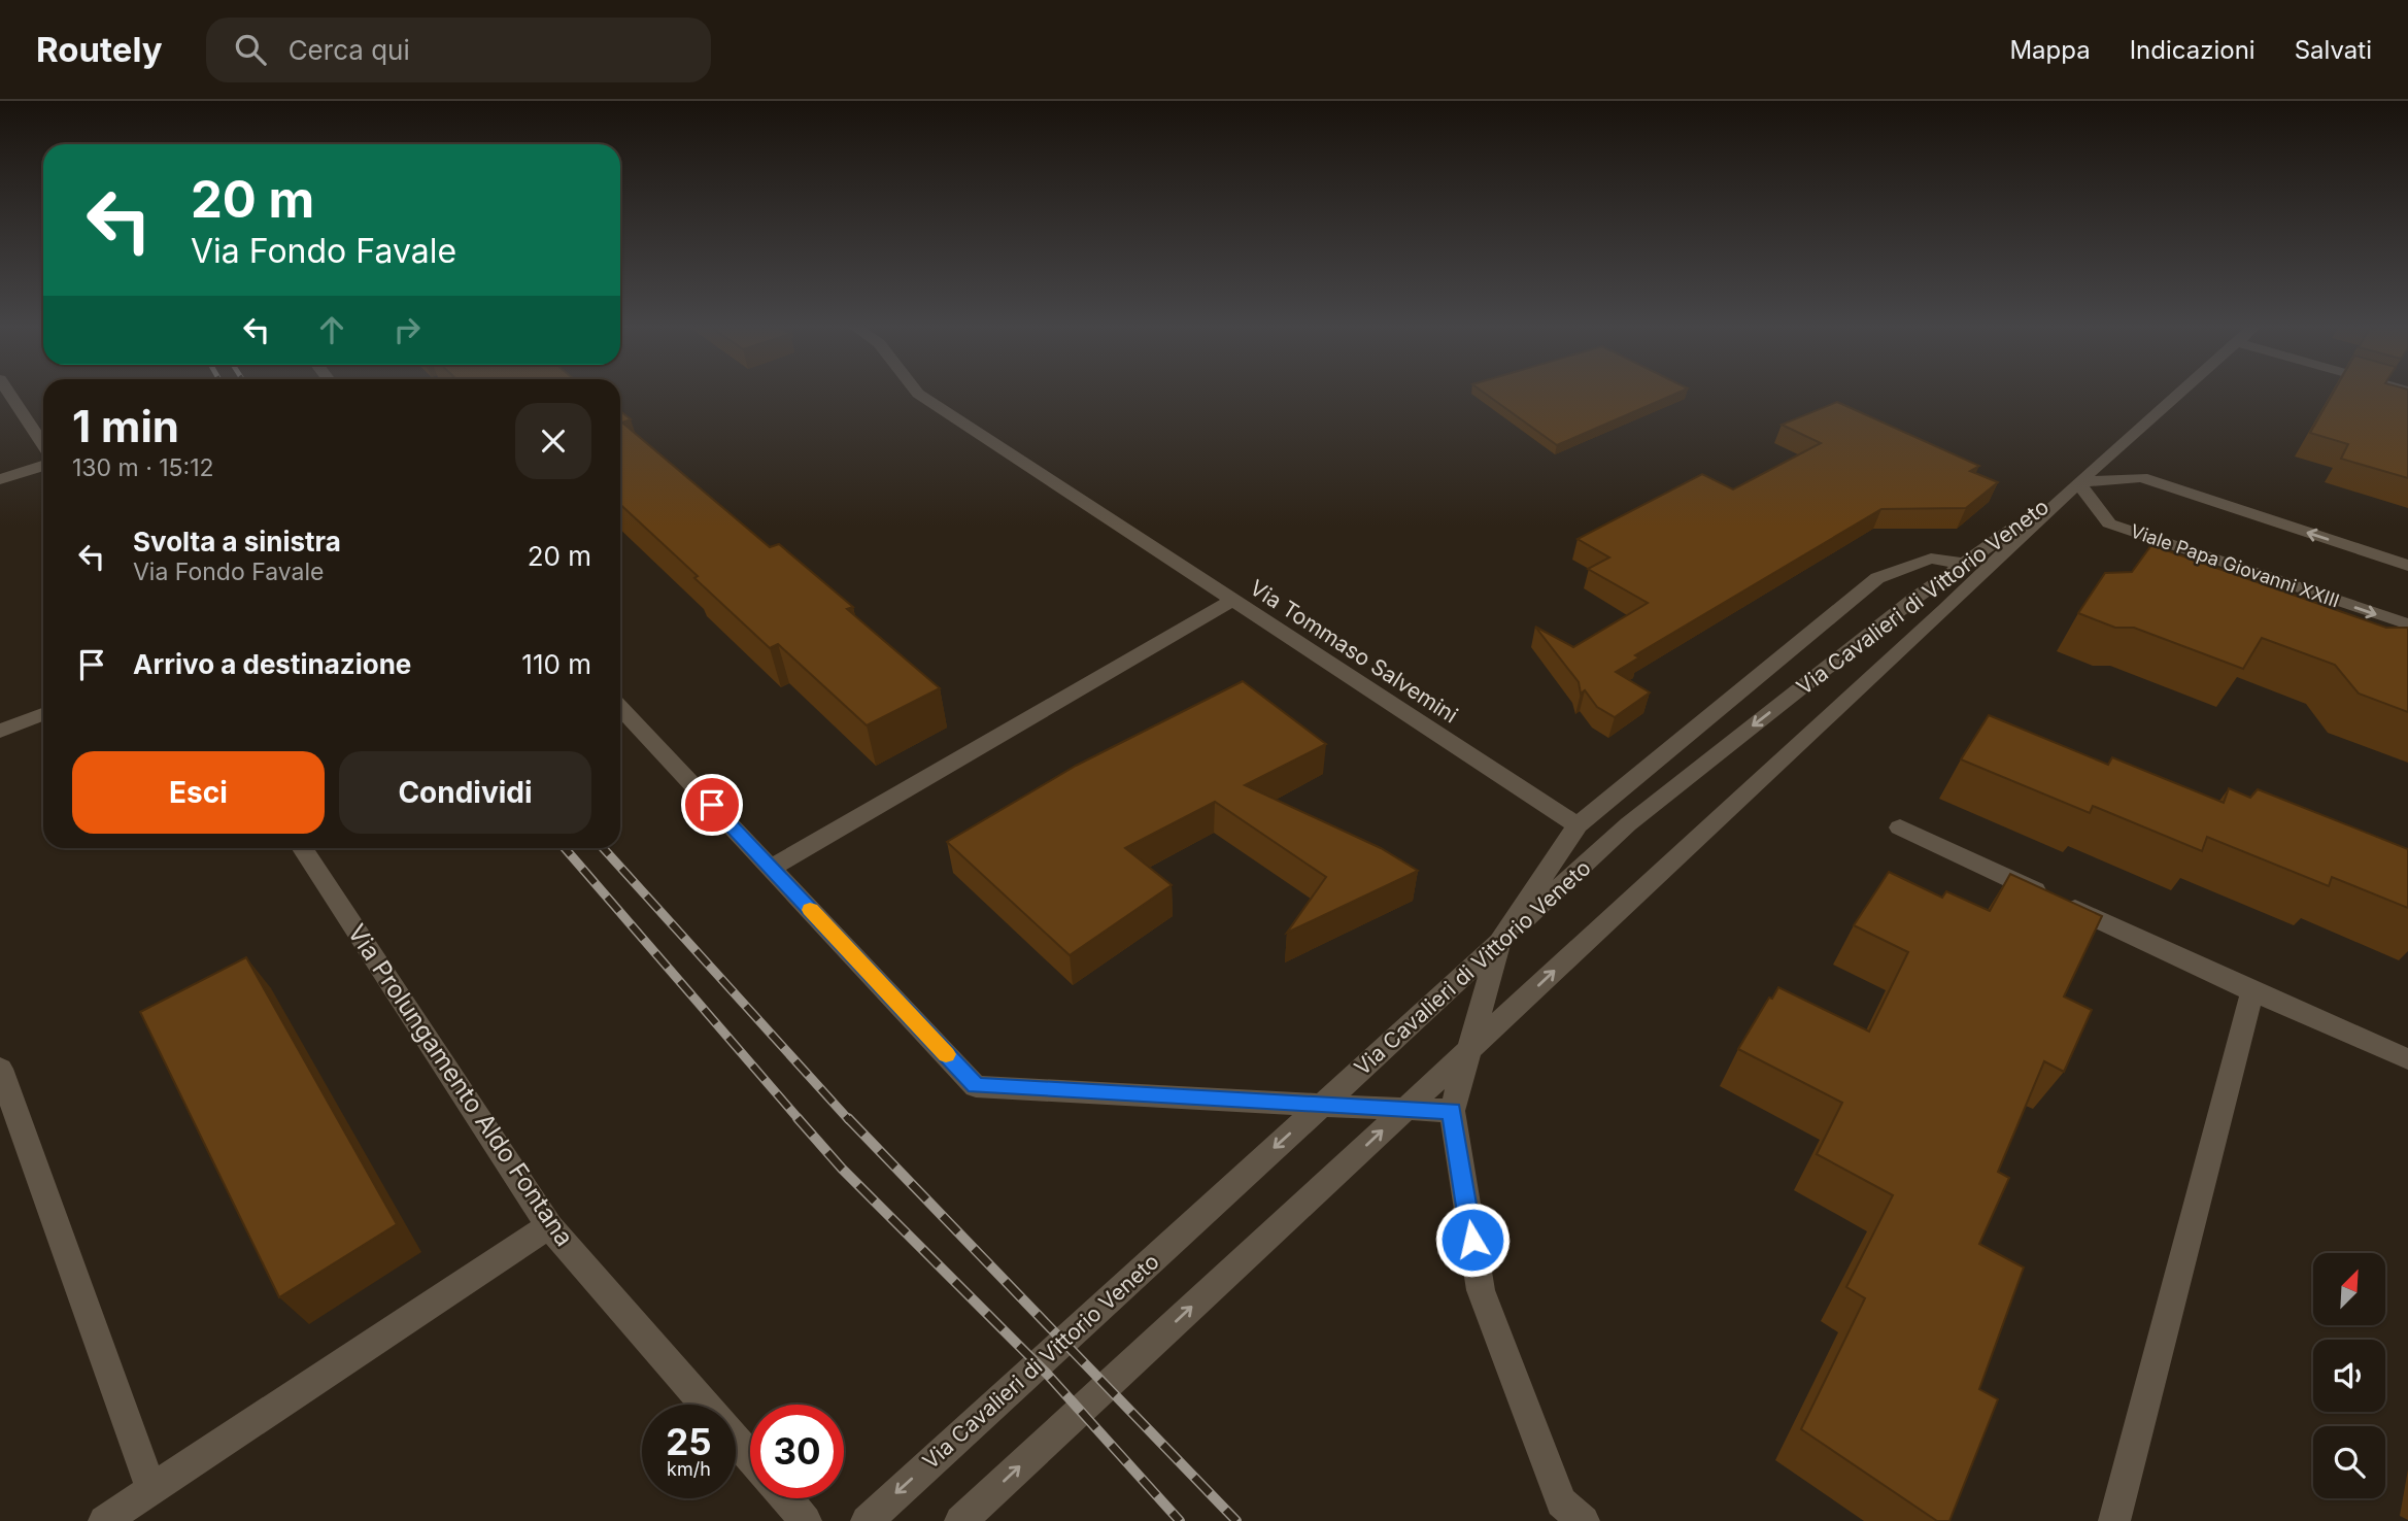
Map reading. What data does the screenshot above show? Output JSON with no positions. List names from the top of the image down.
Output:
{
  "streets": {
    "street": [
      "Viale Papa Giovanni XXIII",
      "Via Cavalieri di Vittorio Veneto",
      "Via Tommaso Salvemini",
      "Via Prolungamento Aldo Fontana"
    ]
  },
  "crossings": [
    ["Viale Papa Giovanni XXIII", "Via Cavalieri di Vittorio Veneto"]
  ],
  "north": "top right",
  "page": {
    "header": "Routely",
    "search": "Cerca qui",
    "nav": ["Mappa", "Indicazioni", "Salvati"],
    "turn": ["20 m", "Via Fondo Favale"],
    "heading": ["1 min", "130 m · 15:12"],
    "list": [
      {
        "name": "Svolta a sinistra",
        "note": "Via Fondo Favale",
        "value": "20 m"
      },
      {
        "name": "Arrivo a destinazione",
        "value": "110 m"
      }
    ],
    "buttons": ["Esci", "Condividi"],
    "speed": "25 km/h",
    "limit": "30"
  }
}
